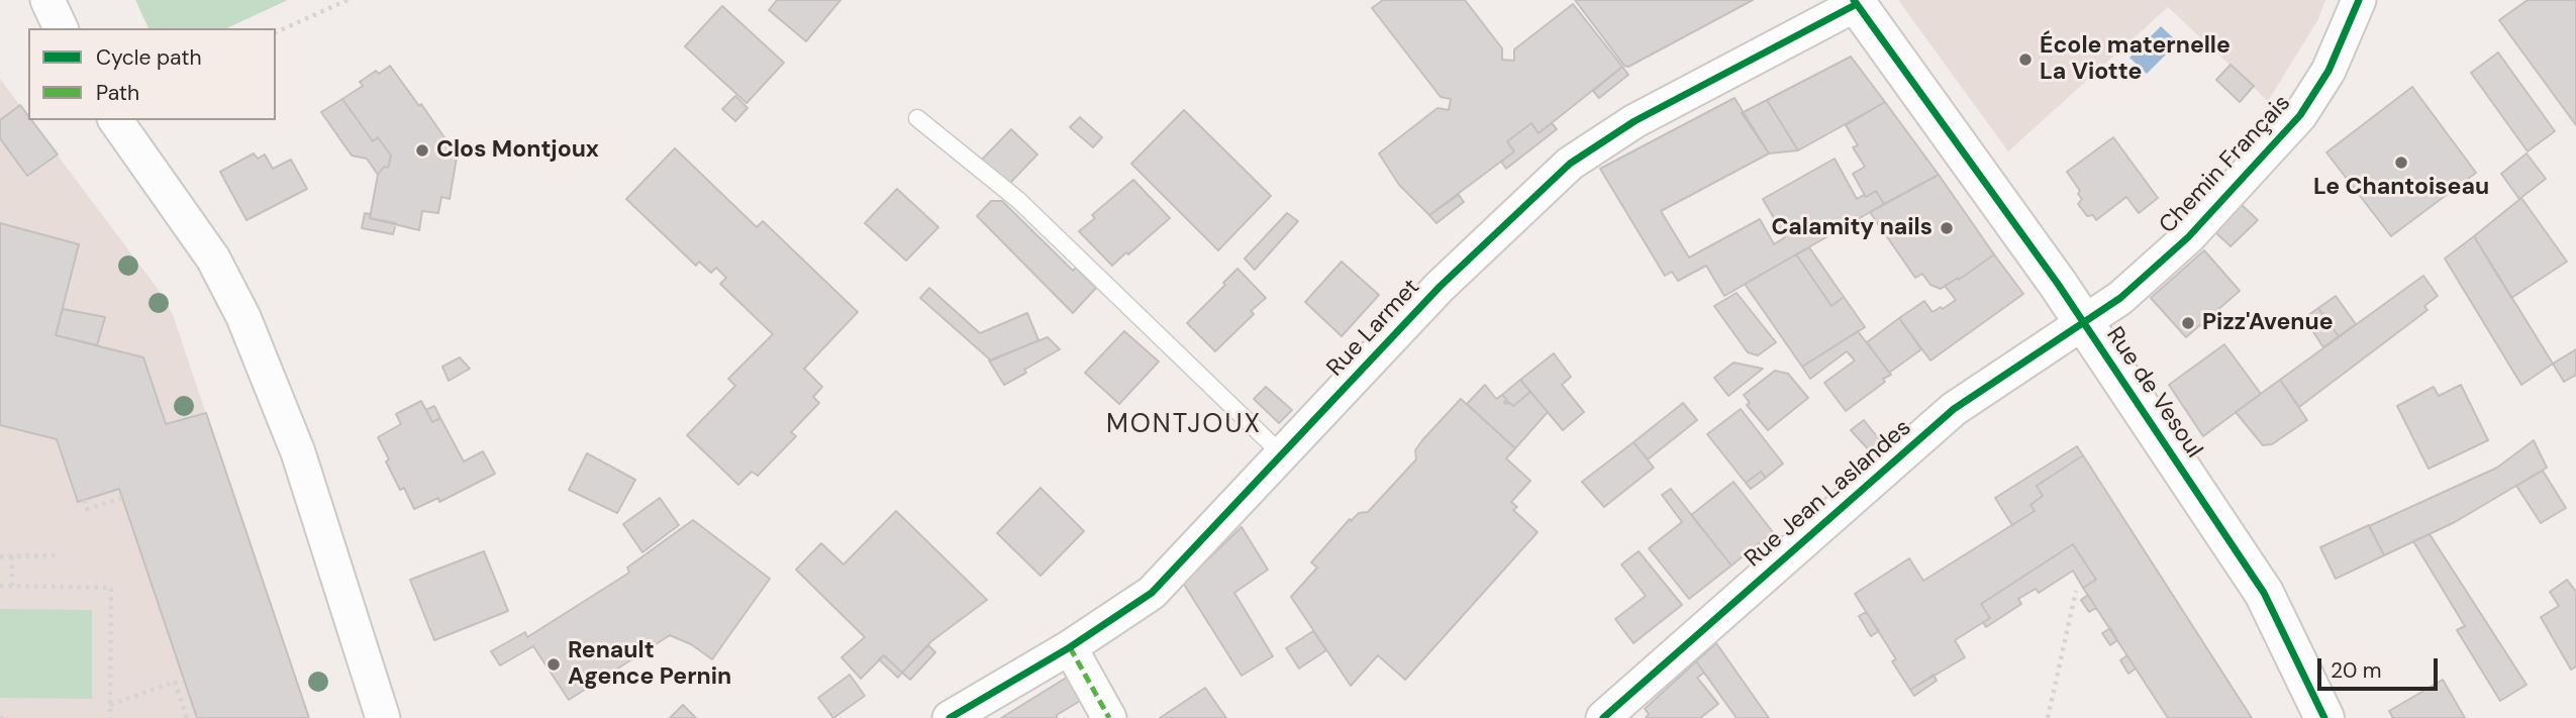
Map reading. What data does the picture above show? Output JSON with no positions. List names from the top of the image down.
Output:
{
  "streets": {
    "main road": ["Rue de Vesoul"],
    "street": ["Chemin Français", "Rue Larmet", "Rue Jean Laslandes"]
  },
  "crossings": [
    ["Chemin Français", "Rue de Vesoul"],
    ["Chemin Français", "Rue Jean Laslandes"],
    ["Rue Larmet", "Rue de Vesoul"],
    ["Rue de Vesoul", "Rue Jean Laslandes"]
  ],
  "districts": ["MONTJOUX"],
  "places": [
    "École maternelle La Viotte",
    "Clos Montjoux",
    "Le Chantoiseau",
    "Calamity nails",
    "Pizz'Avenue",
    "Renault Agence Pernin"
  ],
  "legend": ["Cycle path", "Path"],
  "scale_bar": "20 m"
}
